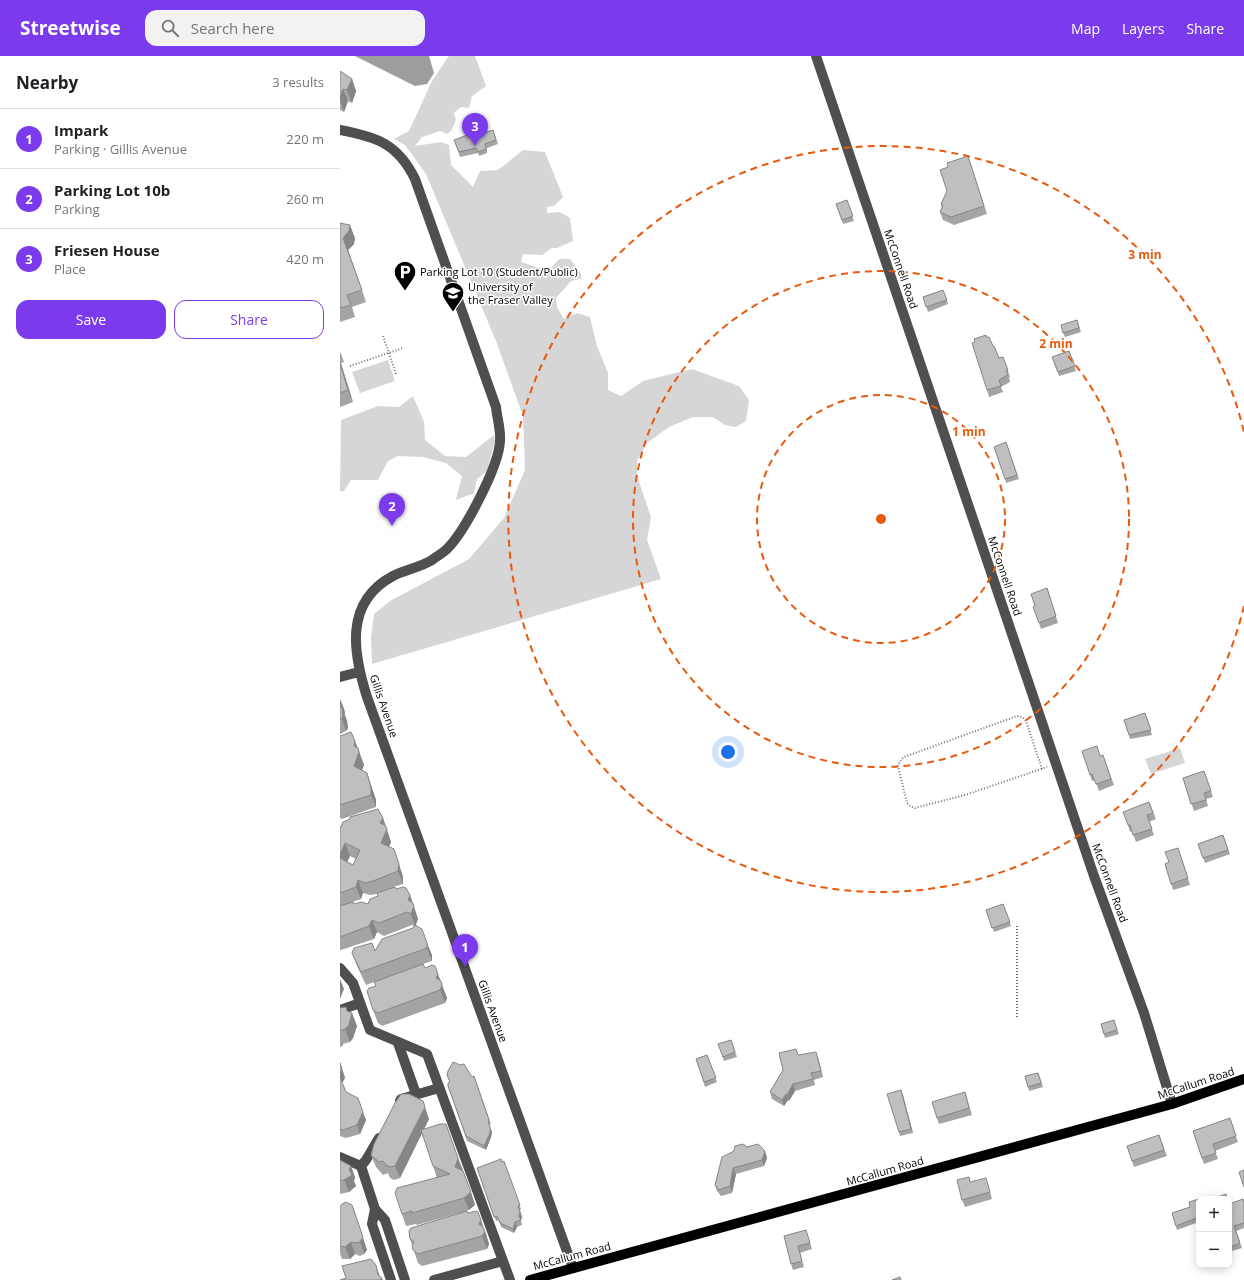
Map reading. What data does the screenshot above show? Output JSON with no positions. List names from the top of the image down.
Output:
{
  "streets": {
    "main road": ["McCallum Road"],
    "street": ["McConnell Road", "Gillis Avenue"]
  },
  "crossings": [
    ["McConnell Road", "McCallum Road"],
    ["Gillis Avenue", "McCallum Road"]
  ],
  "places": {
    "parking": ["Parking Lot 10 (Student/Public)"],
    "school or university": ["University of the Fraser Valley"]
  },
  "page": {
    "header": "Streetwise",
    "search": "Search here",
    "nav": ["Map", "Layers", "Share"],
    "heading": ["Nearby", "3 results"],
    "list": [
      {
        "mark": "1",
        "name": "Impark",
        "note": "Parking · Gillis Avenue",
        "value": "220 m"
      },
      {
        "mark": "2",
        "name": "Parking Lot 10b",
        "note": "Parking",
        "value": "260 m"
      },
      {
        "mark": "3",
        "name": "Friesen House",
        "note": "Place",
        "value": "420 m"
      }
    ],
    "pins": ["3", "2", "1"],
    "buttons": ["Save", "Share"],
    "map_buttons": ["+", "−"]
  },
  "rings": ["3 min", "2 min", "1 min"]
}
